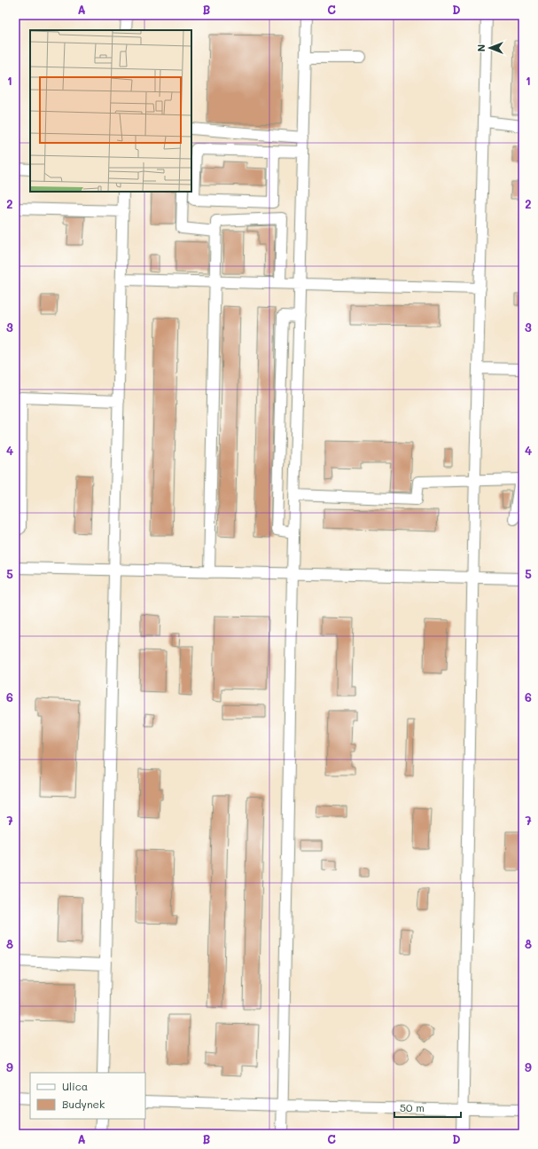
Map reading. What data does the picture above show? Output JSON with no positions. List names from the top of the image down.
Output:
{
  "legend": ["Ulica", "Budynek"],
  "scale_bar": "50 m",
  "north": "left",
  "grid": {
    "columns": [
      "A",
      "B",
      "C",
      "D"
    ],
    "rows": [
      "1",
      "2",
      "3",
      "4",
      "5",
      "6",
      "7",
      "8",
      "9"
    ]
  }
}
